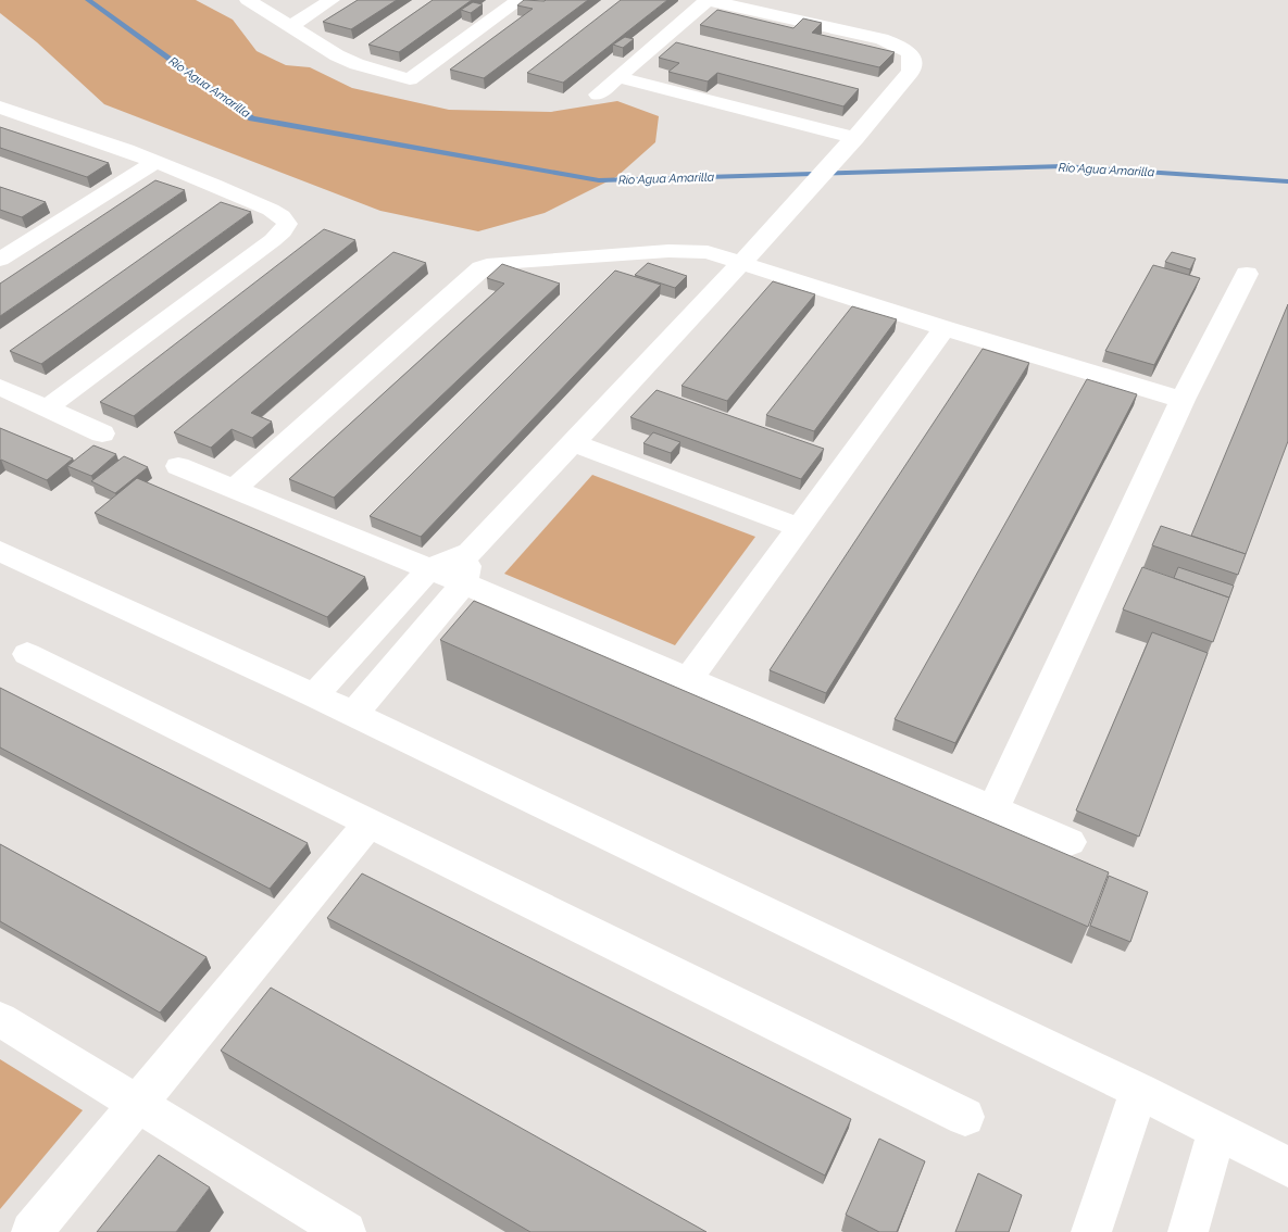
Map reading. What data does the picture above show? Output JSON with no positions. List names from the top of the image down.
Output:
{
  "water": ["Río Agua Amarilla"]
}
